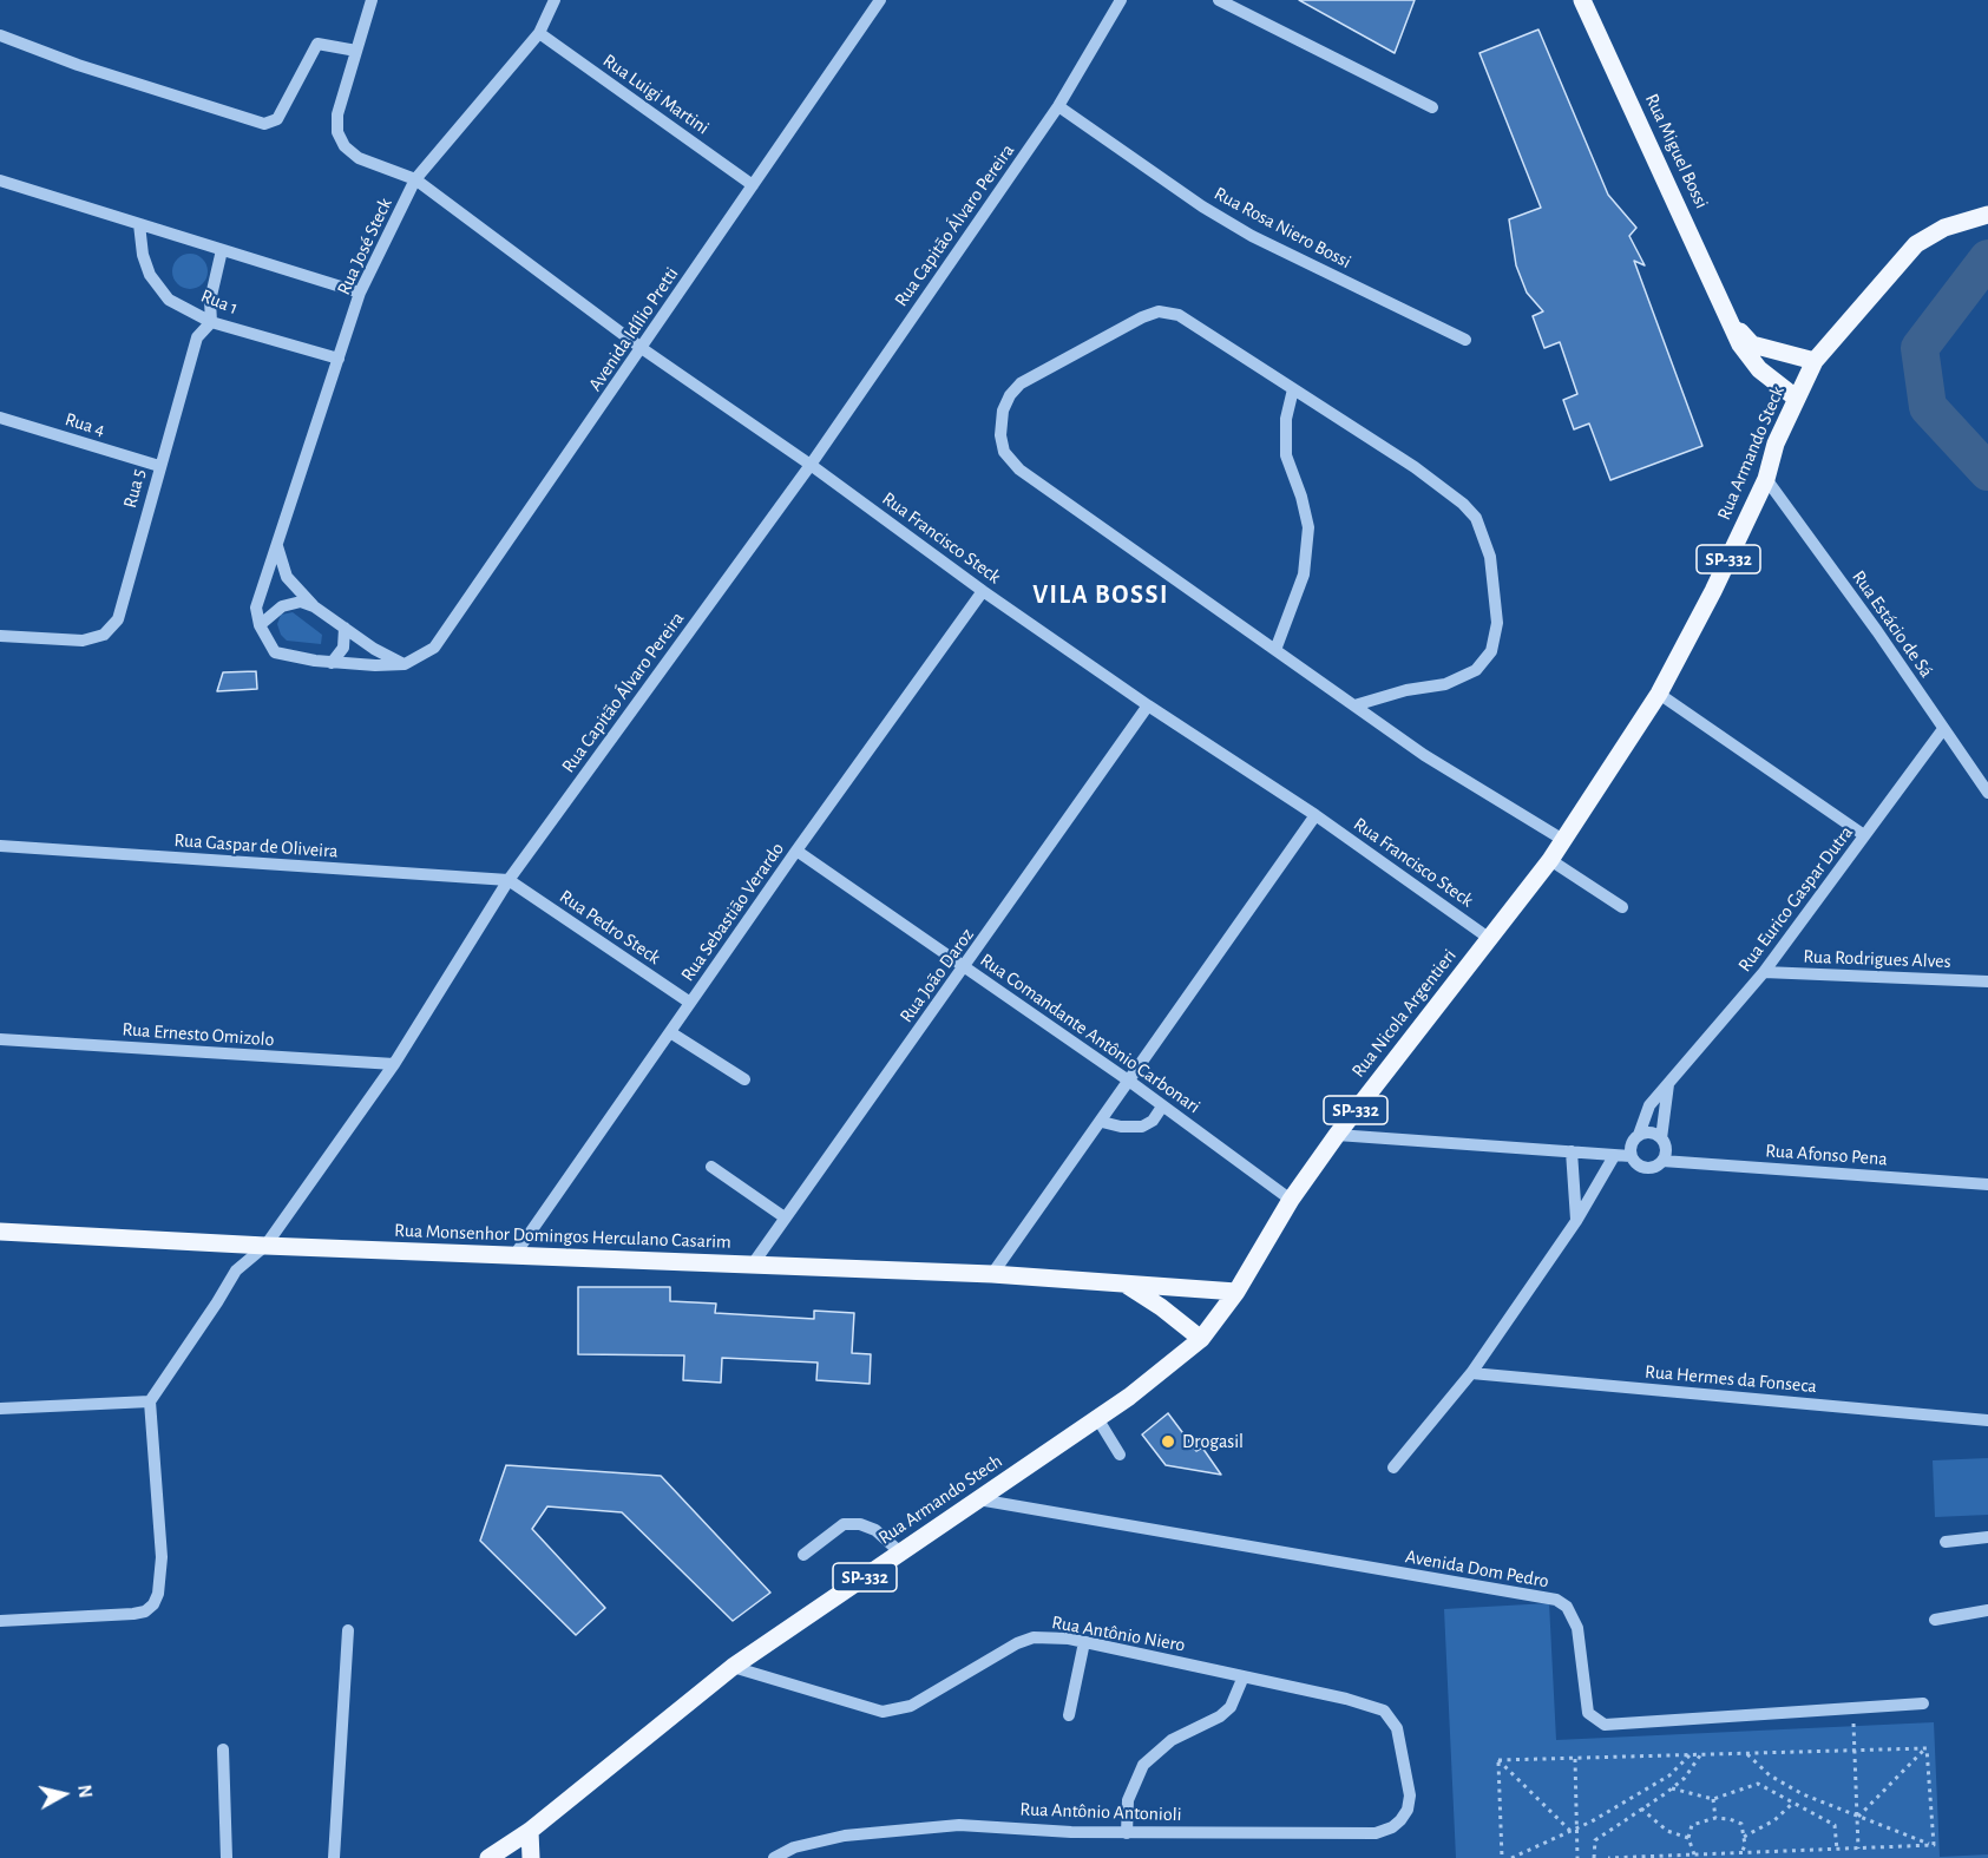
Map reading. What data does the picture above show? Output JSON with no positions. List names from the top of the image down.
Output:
{
  "streets": {
    "main road": [
      "Rua Miguel Bossi",
      "Rua Armando Steck",
      "SP-332",
      "Rua Nicola Argentieri",
      "Rua Monsenhor Domingos Herculano Casarim",
      "Rua Armando Stech"
    ],
    "street": [
      "Rua Luigi Martini",
      "Rua Capitão Álvaro Pereira",
      "Rua Rosa Niero Bossi",
      "Rua José Steck",
      "Rua 1",
      "Avenida Idílio Pretti",
      "Rua 4",
      "Rua 5",
      "Rua Francisco Steck",
      "Rua Estácio de Sá",
      "Rua Gaspar de Oliveira",
      "Rua Eurico Gaspar Dutra",
      "Rua Sebastião Verardo",
      "Rua Pedro Steck",
      "Rua Rodrigues Alves",
      "Rua João Daroz",
      "Rua Comandante Antônio Carbonari",
      "Rua Ernesto Omizolo",
      "Rua Afonso Pena",
      "Rua Hermes da Fonseca",
      "Avenida Dom Pedro",
      "Rua Antônio Niero",
      "Rua Antônio Antonioli"
    ]
  },
  "crossings": [
    ["Rua Luigi Martini", "Rua José Steck"],
    ["Rua Luigi Martini", "Avenida Idílio Pretti"],
    ["Rua Miguel Bossi", "Rua Armando Steck"],
    ["Rua Capitão Álvaro Pereira", "Rua Rosa Niero Bossi"],
    ["Rua Capitão Álvaro Pereira", "Rua Francisco Steck"],
    ["Rua Capitão Álvaro Pereira", "Rua Gaspar de Oliveira"],
    ["Rua Capitão Álvaro Pereira", "Rua Pedro Steck"],
    ["Rua Capitão Álvaro Pereira", "Rua Ernesto Omizolo"],
    ["Rua Capitão Álvaro Pereira", "Rua Monsenhor Domingos Herculano Casarim"],
    ["Rua José Steck", "Rua 1"],
    ["Rua José Steck", "Rua Francisco Steck"],
    ["Rua 1", "Rua 5"],
    ["Avenida Idílio Pretti", "Rua Francisco Steck"],
    ["Rua 4", "Rua 5"],
    ["Rua Armando Steck", "Rua Francisco Steck"],
    ["Rua Armando Steck", "Rua Estácio de Sá"],
    ["Rua Armando Steck", "Rua Nicola Argentieri"],
    ["Rua Francisco Steck", "Rua Sebastião Verardo"],
    ["Rua Francisco Steck", "Rua João Daroz"],
    ["Rua Francisco Steck", "Rua Nicola Argentieri"],
    ["Rua Estácio de Sá", "Rua Eurico Gaspar Dutra"],
    ["Rua Gaspar de Oliveira", "Rua Pedro Steck"],
    ["Rua Eurico Gaspar Dutra", "Rua Rodrigues Alves"],
    ["Rua Eurico Gaspar Dutra", "Rua Afonso Pena"],
    ["Rua Sebastião Verardo", "Rua Pedro Steck"],
    ["Rua Sebastião Verardo", "Rua Comandante Antônio Carbonari"],
    ["Rua Sebastião Verardo", "Rua Monsenhor Domingos Herculano Casarim"],
    ["Rua João Daroz", "Rua Comandante Antônio Carbonari"],
    ["Rua João Daroz", "Rua Monsenhor Domingos Herculano Casarim"],
    ["Rua Nicola Argentieri", "Rua Comandante Antônio Carbonari"],
    ["Rua Nicola Argentieri", "Rua Monsenhor Domingos Herculano Casarim"],
    ["Rua Nicola Argentieri", "Rua Armando Stech"],
    ["Rua Monsenhor Domingos Herculano Casarim", "Rua Armando Stech"],
    ["Rua Armando Stech", "Avenida Dom Pedro"],
    ["Rua Armando Stech", "Rua Antônio Niero"],
    ["Rua Antônio Niero", "Rua Antônio Antonioli"]
  ],
  "districts": ["VILA BOSSI"],
  "places": ["Drogasil"],
  "north": "right"
}
